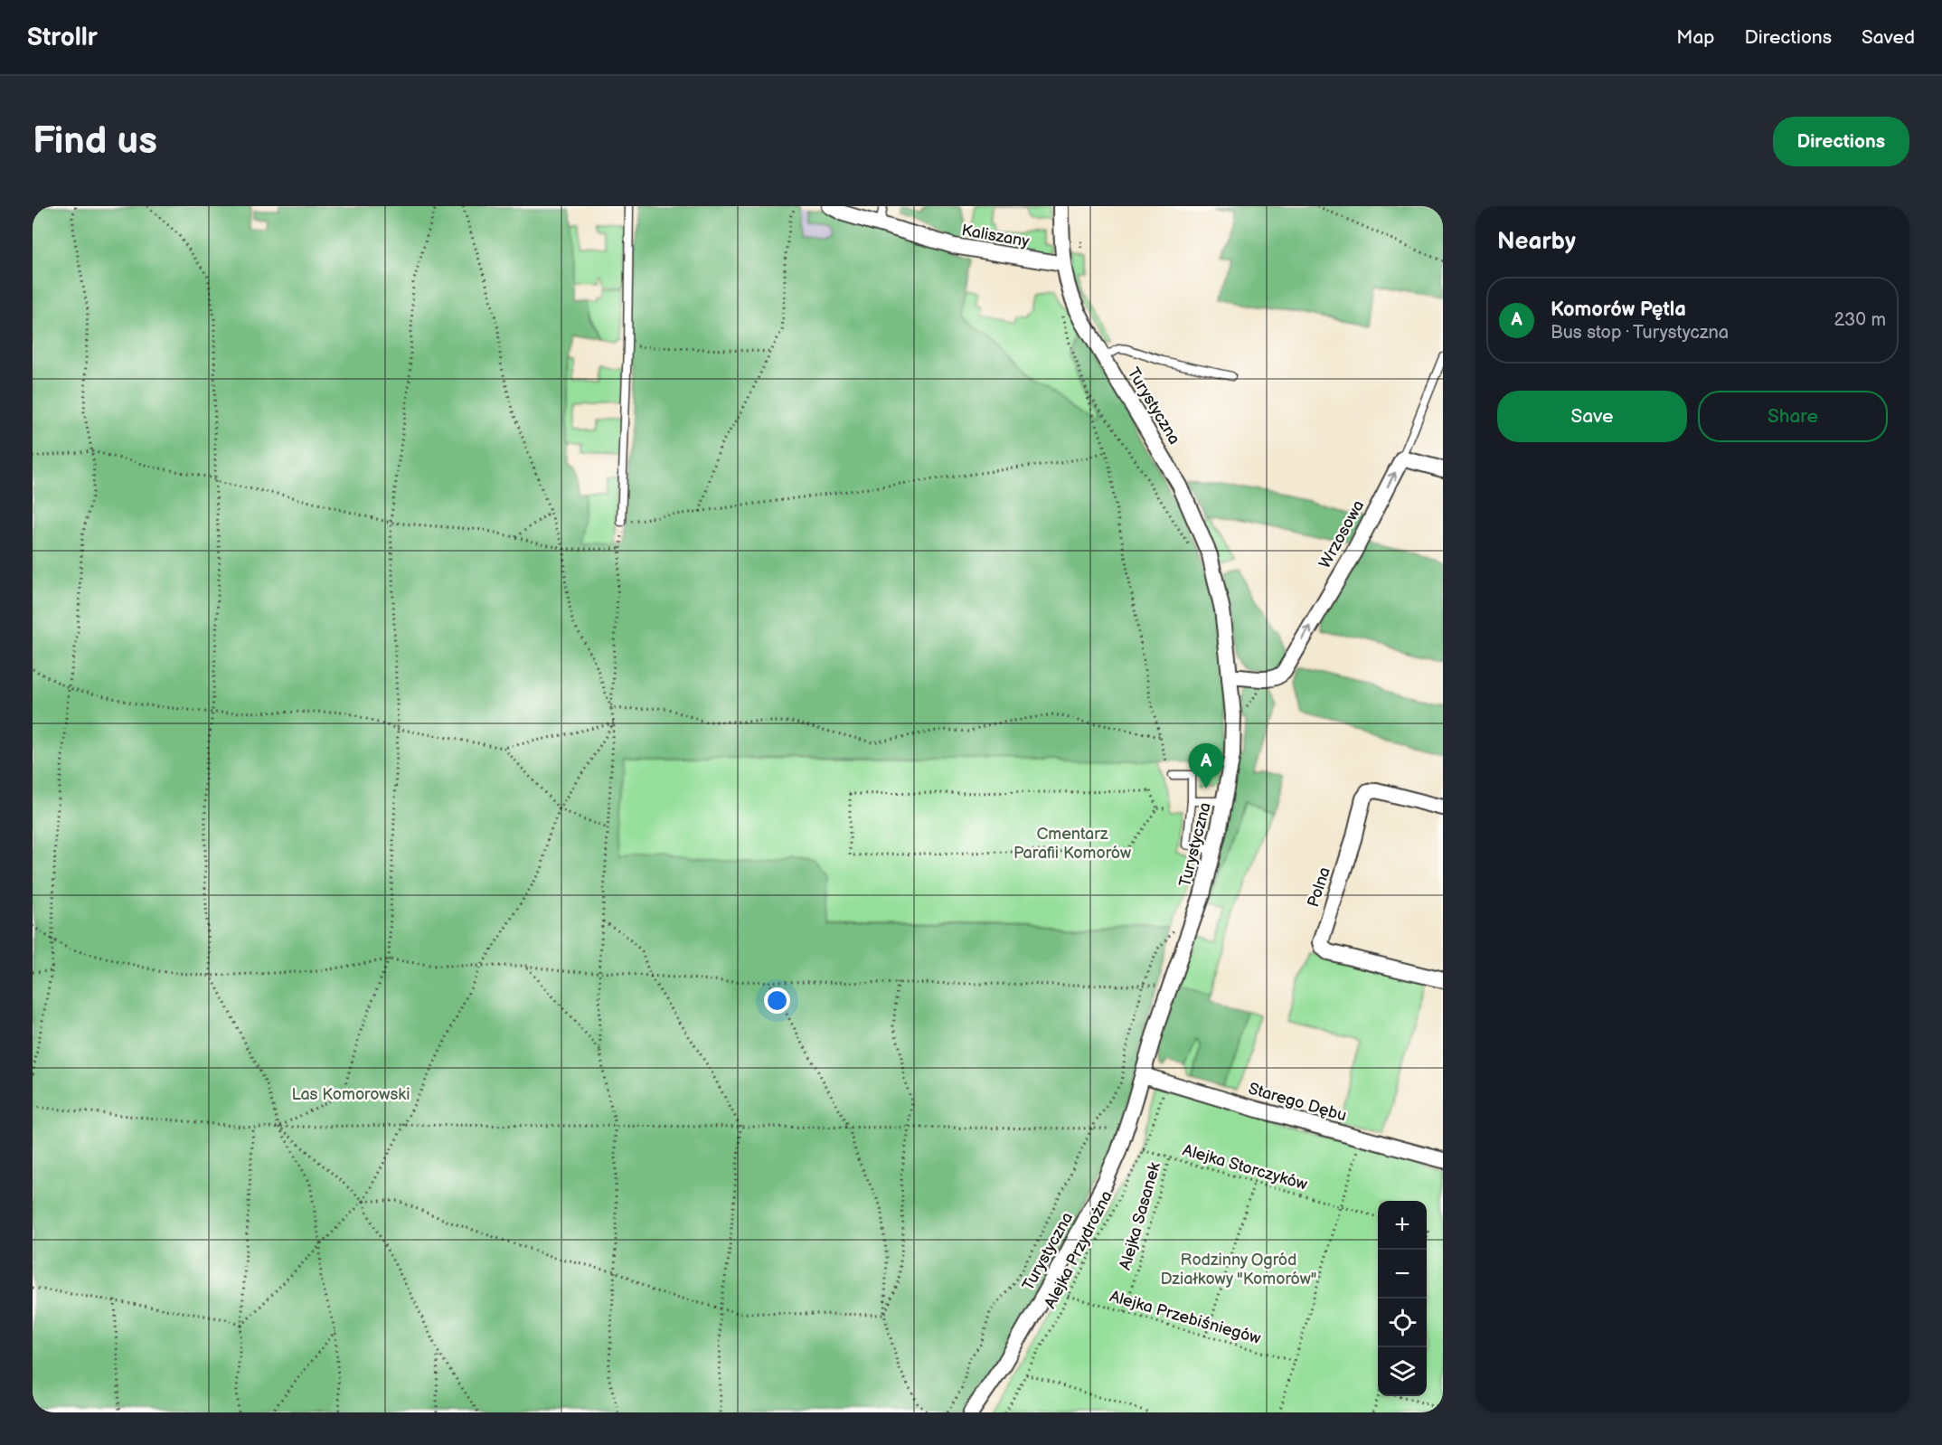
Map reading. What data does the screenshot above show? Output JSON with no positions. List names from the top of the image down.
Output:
{
  "streets": {
    "street": [
      "Kaliszany",
      "Turystyczna",
      "Wrzosowa",
      "Polna",
      "Starego Dębu"
    ],
    "path": [
      "Alejka Storczyków",
      "Alejka Sasanek",
      "Alejka Przydrożna",
      "Alejka Przebiśniegów"
    ]
  },
  "crossings": [
    ["Kaliszany", "Turystyczna"],
    ["Turystyczna", "Starego Dębu"],
    ["Alejka Storczyków", "Alejka Sasanek"],
    ["Alejka Storczyków", "Alejka Przydrożna"],
    ["Alejka Sasanek", "Alejka Przebiśniegów"],
    ["Alejka Przydrożna", "Alejka Przebiśniegów"]
  ],
  "one_way": ["Wrzosowa"],
  "parks": ["Cmentarz Parafii Komorów", "Las Komorowski", "Rodzinny Ogród Działkowy \"Komorów\""],
  "page": {
    "header": "Strollr",
    "nav": ["Map", "Directions", "Saved"],
    "buttons": [
      "Directions",
      ["Save", "Share"]
    ],
    "title": "Find us",
    "heading": "Nearby",
    "list": [
      {
        "mark": "A",
        "name": "Komorów Pętla",
        "note": "Bus stop · Turystyczna",
        "value": "230 m"
      }
    ],
    "pins": "A",
    "map_buttons": ["+", "−"]
  }
}
